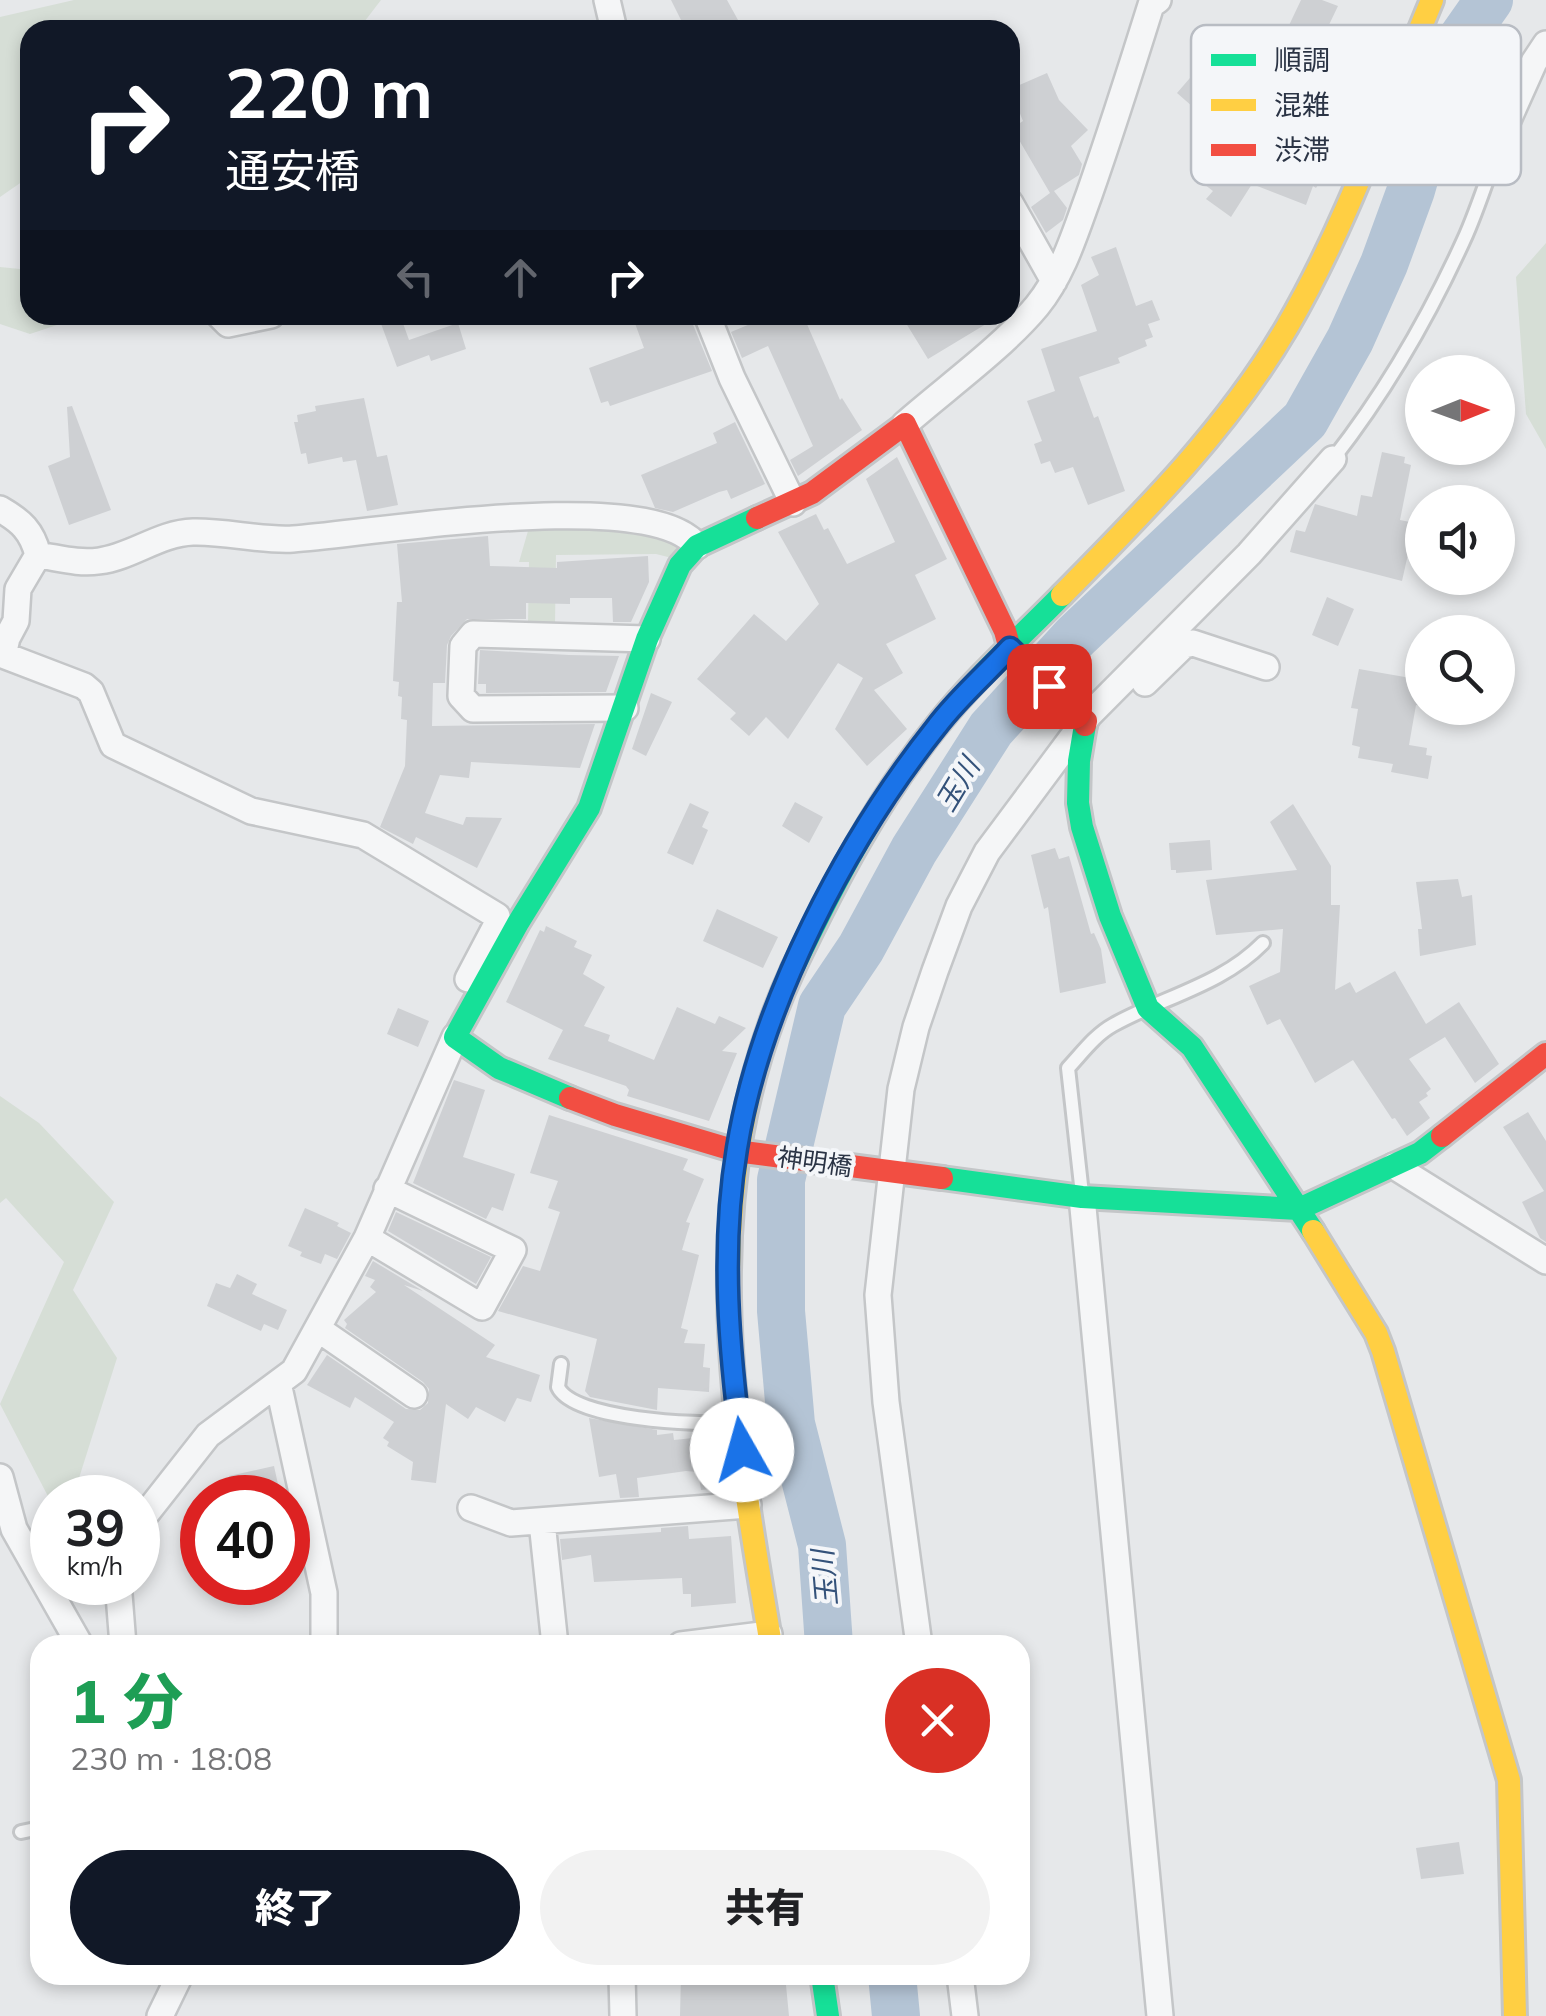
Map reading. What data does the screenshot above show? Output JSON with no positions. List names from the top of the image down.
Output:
{
  "streets": {
    "street": ["神明橋"]
  },
  "water": ["玉川"],
  "legend": ["順調", "混雑", "渋滞"],
  "north": "right",
  "page": {
    "turn": ["220 m", "通安橋"],
    "speed": "39 km/h",
    "limit": "40",
    "heading": ["1 分", "230 m · 18:08"],
    "buttons": ["終了", "共有"]
  }
}
